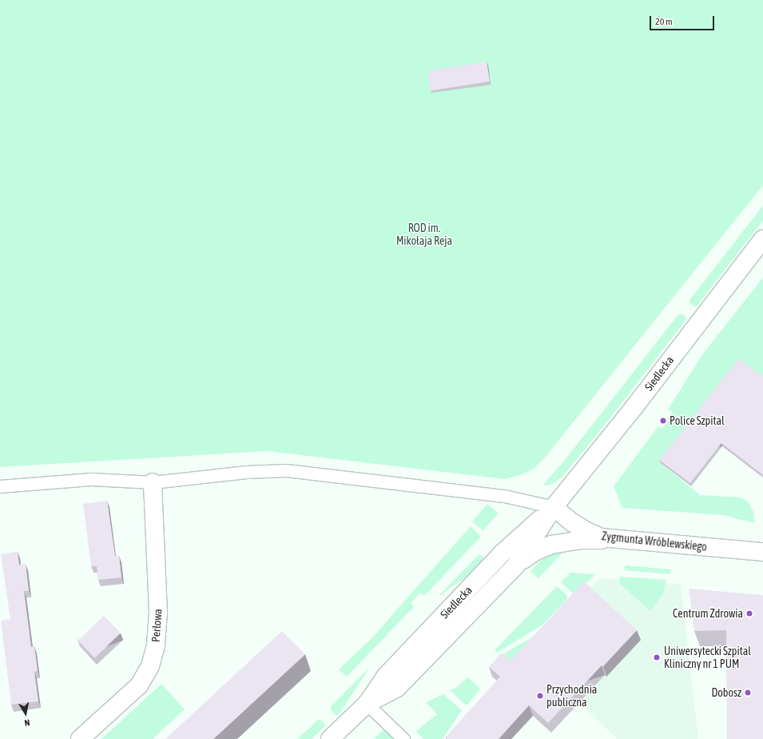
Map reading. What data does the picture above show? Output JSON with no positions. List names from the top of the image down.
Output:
{
  "streets": {
    "street": ["Siedlecka", "Zygmunta Wróblewskiego", "Perłowa"]
  },
  "crossings": [
    ["Siedlecka", "Zygmunta Wróblewskiego"]
  ],
  "parks": ["ROD im. Mikołaja Reja"],
  "places": [
    "Police Szpital",
    "Centrum Zdrowia",
    "Uniwersytecki Szpital Kliniczny nr 1 PUM",
    "Dobosz",
    "Przychodnia publiczna"
  ],
  "scale_bar": "20 m",
  "north": "bottom"
}
